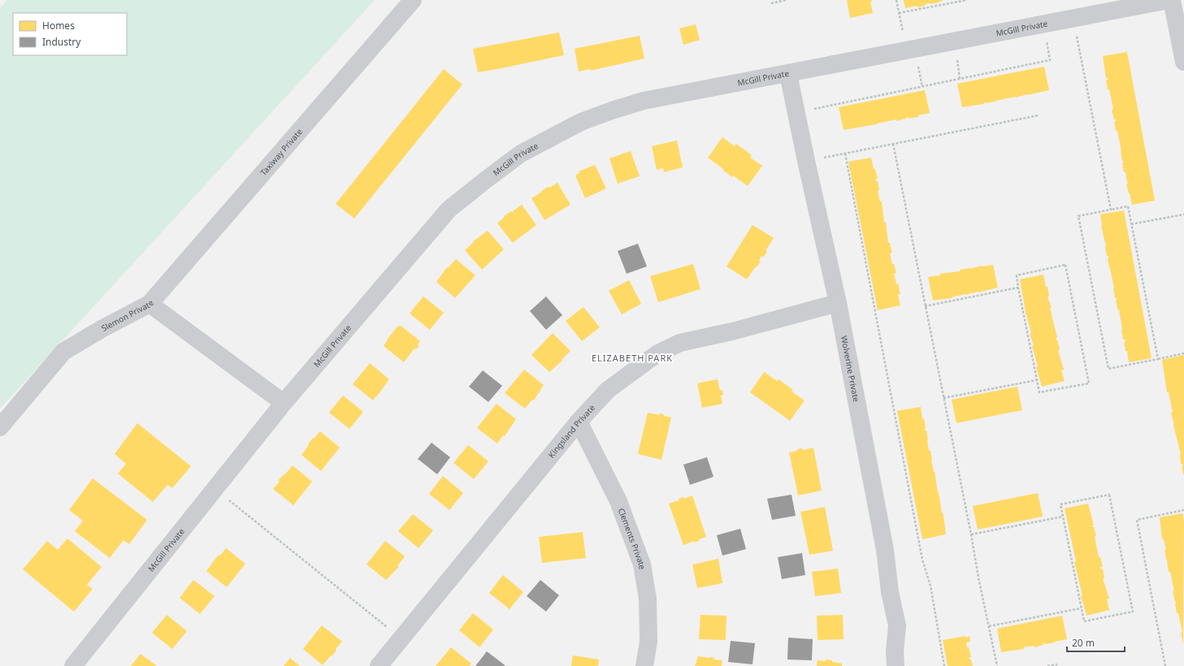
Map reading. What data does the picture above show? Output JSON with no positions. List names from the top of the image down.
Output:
{
  "streets": {
    "street": [
      "McGill Private",
      "Taxiway Private",
      "Slemon Private",
      "Wolverine Private",
      "Kingsland Private",
      "Clements Private"
    ]
  },
  "crossings": [
    ["McGill Private", "Slemon Private"],
    ["McGill Private", "Wolverine Private"],
    ["Taxiway Private", "Slemon Private"],
    ["Wolverine Private", "Kingsland Private"],
    ["Kingsland Private", "Clements Private"]
  ],
  "districts": ["ELIZABETH PARK"],
  "legend": ["Homes", "Industry"],
  "scale_bar": "20 m"
}
